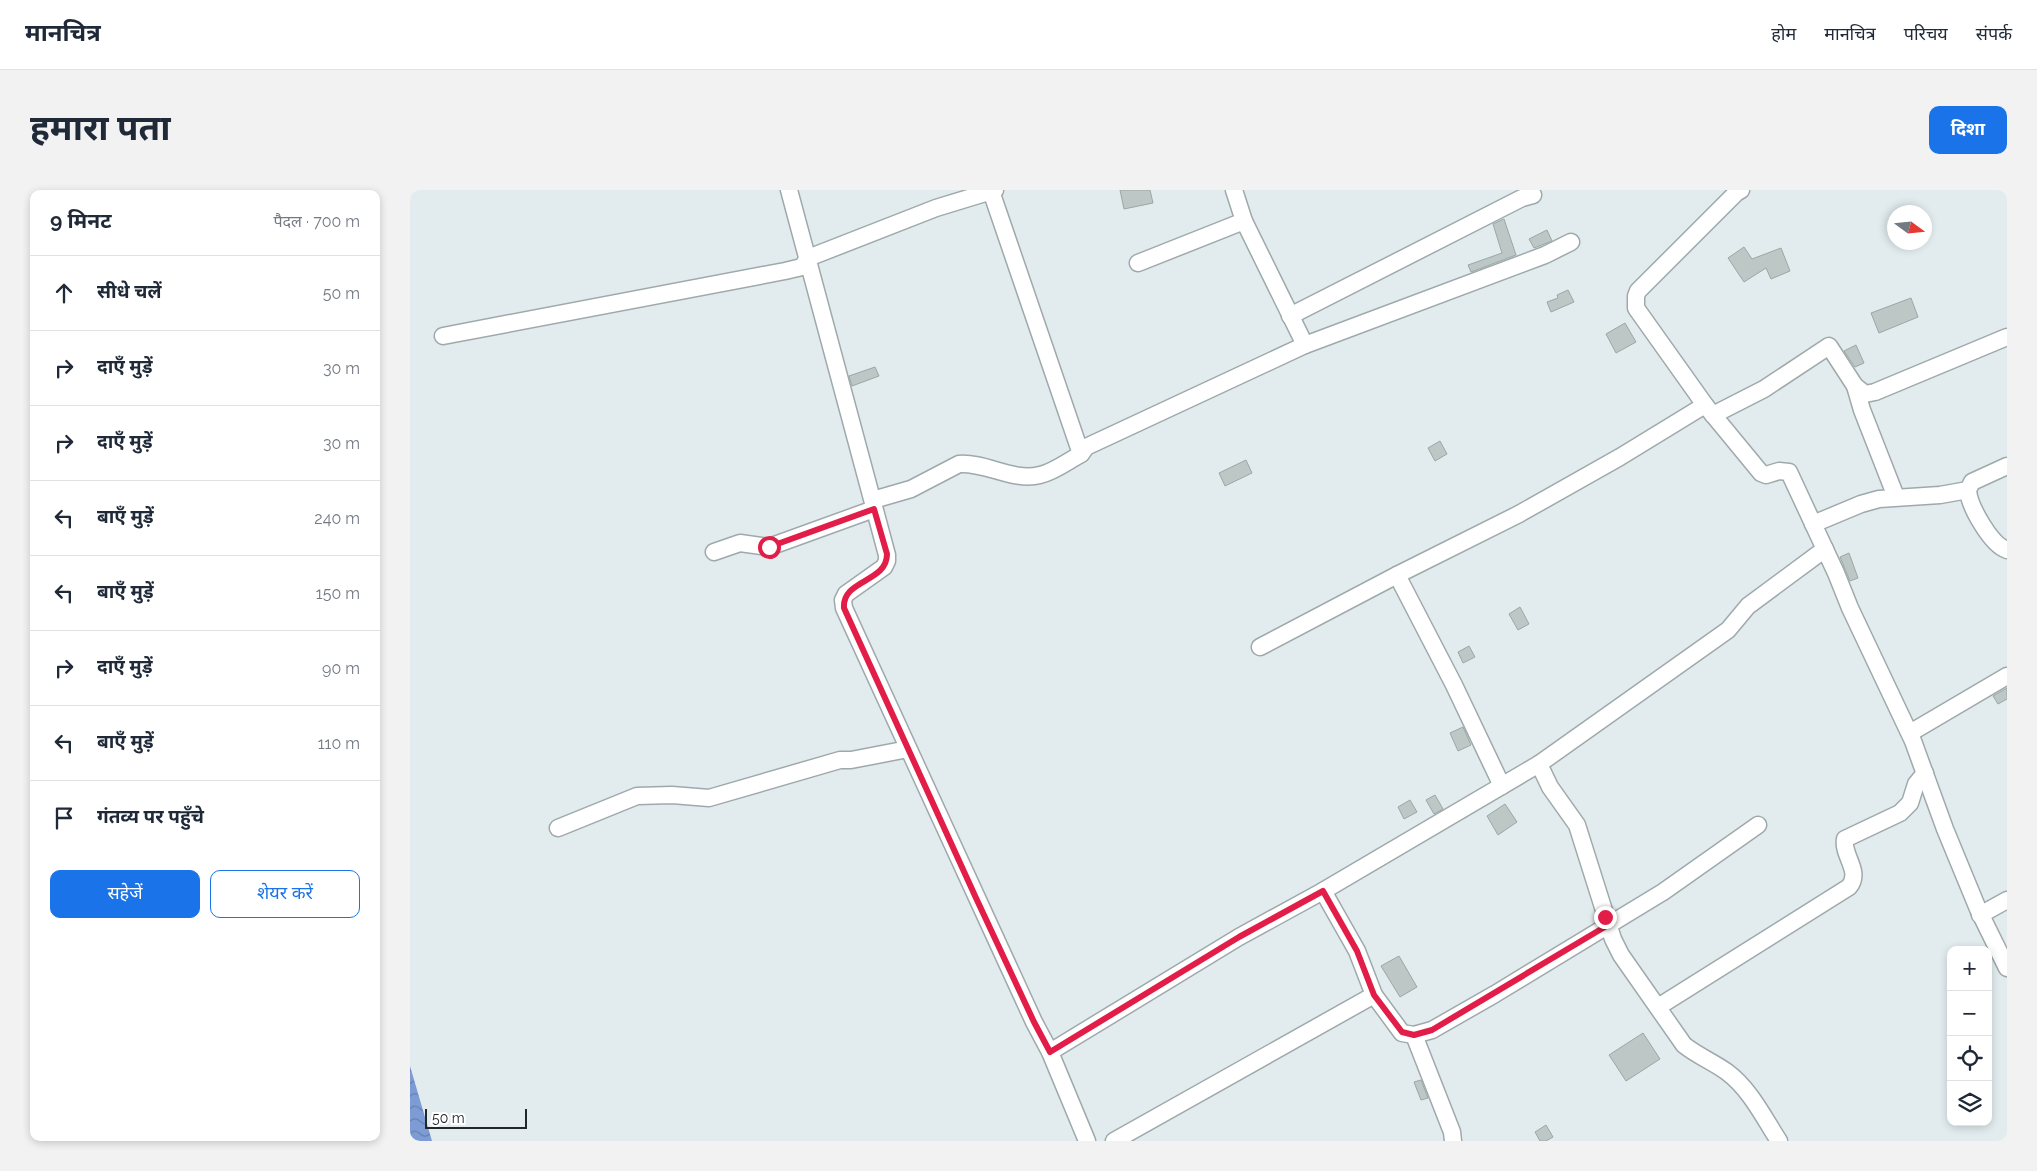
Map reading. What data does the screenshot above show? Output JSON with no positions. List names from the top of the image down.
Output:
{
  "scale_bar": "50 m",
  "north": "right",
  "page": {
    "header": "मानचित्र",
    "nav": [
      "होम",
      "मानचित्र",
      "परिचय",
      "संपर्क"
    ],
    "buttons": [
      "दिशा",
      ["सहेजें", "शेयर करें"]
    ],
    "title": "हमारा पता",
    "heading": ["9 मिनट", "पैदल · 700 m"],
    "list": [
      ["सीधे चलें", "50 m"],
      ["दाएँ मुड़ें", "30 m"],
      ["दाएँ मुड़ें", "30 m"],
      ["बाएँ मुड़ें", "240 m"],
      ["बाएँ मुड़ें", "150 m"],
      ["दाएँ मुड़ें", "90 m"],
      ["बाएँ मुड़ें", "110 m"],
      "गंतव्य पर पहुँचे"
    ],
    "map_buttons": ["+", "−"],
    "scale": "50 m"
  }
}
